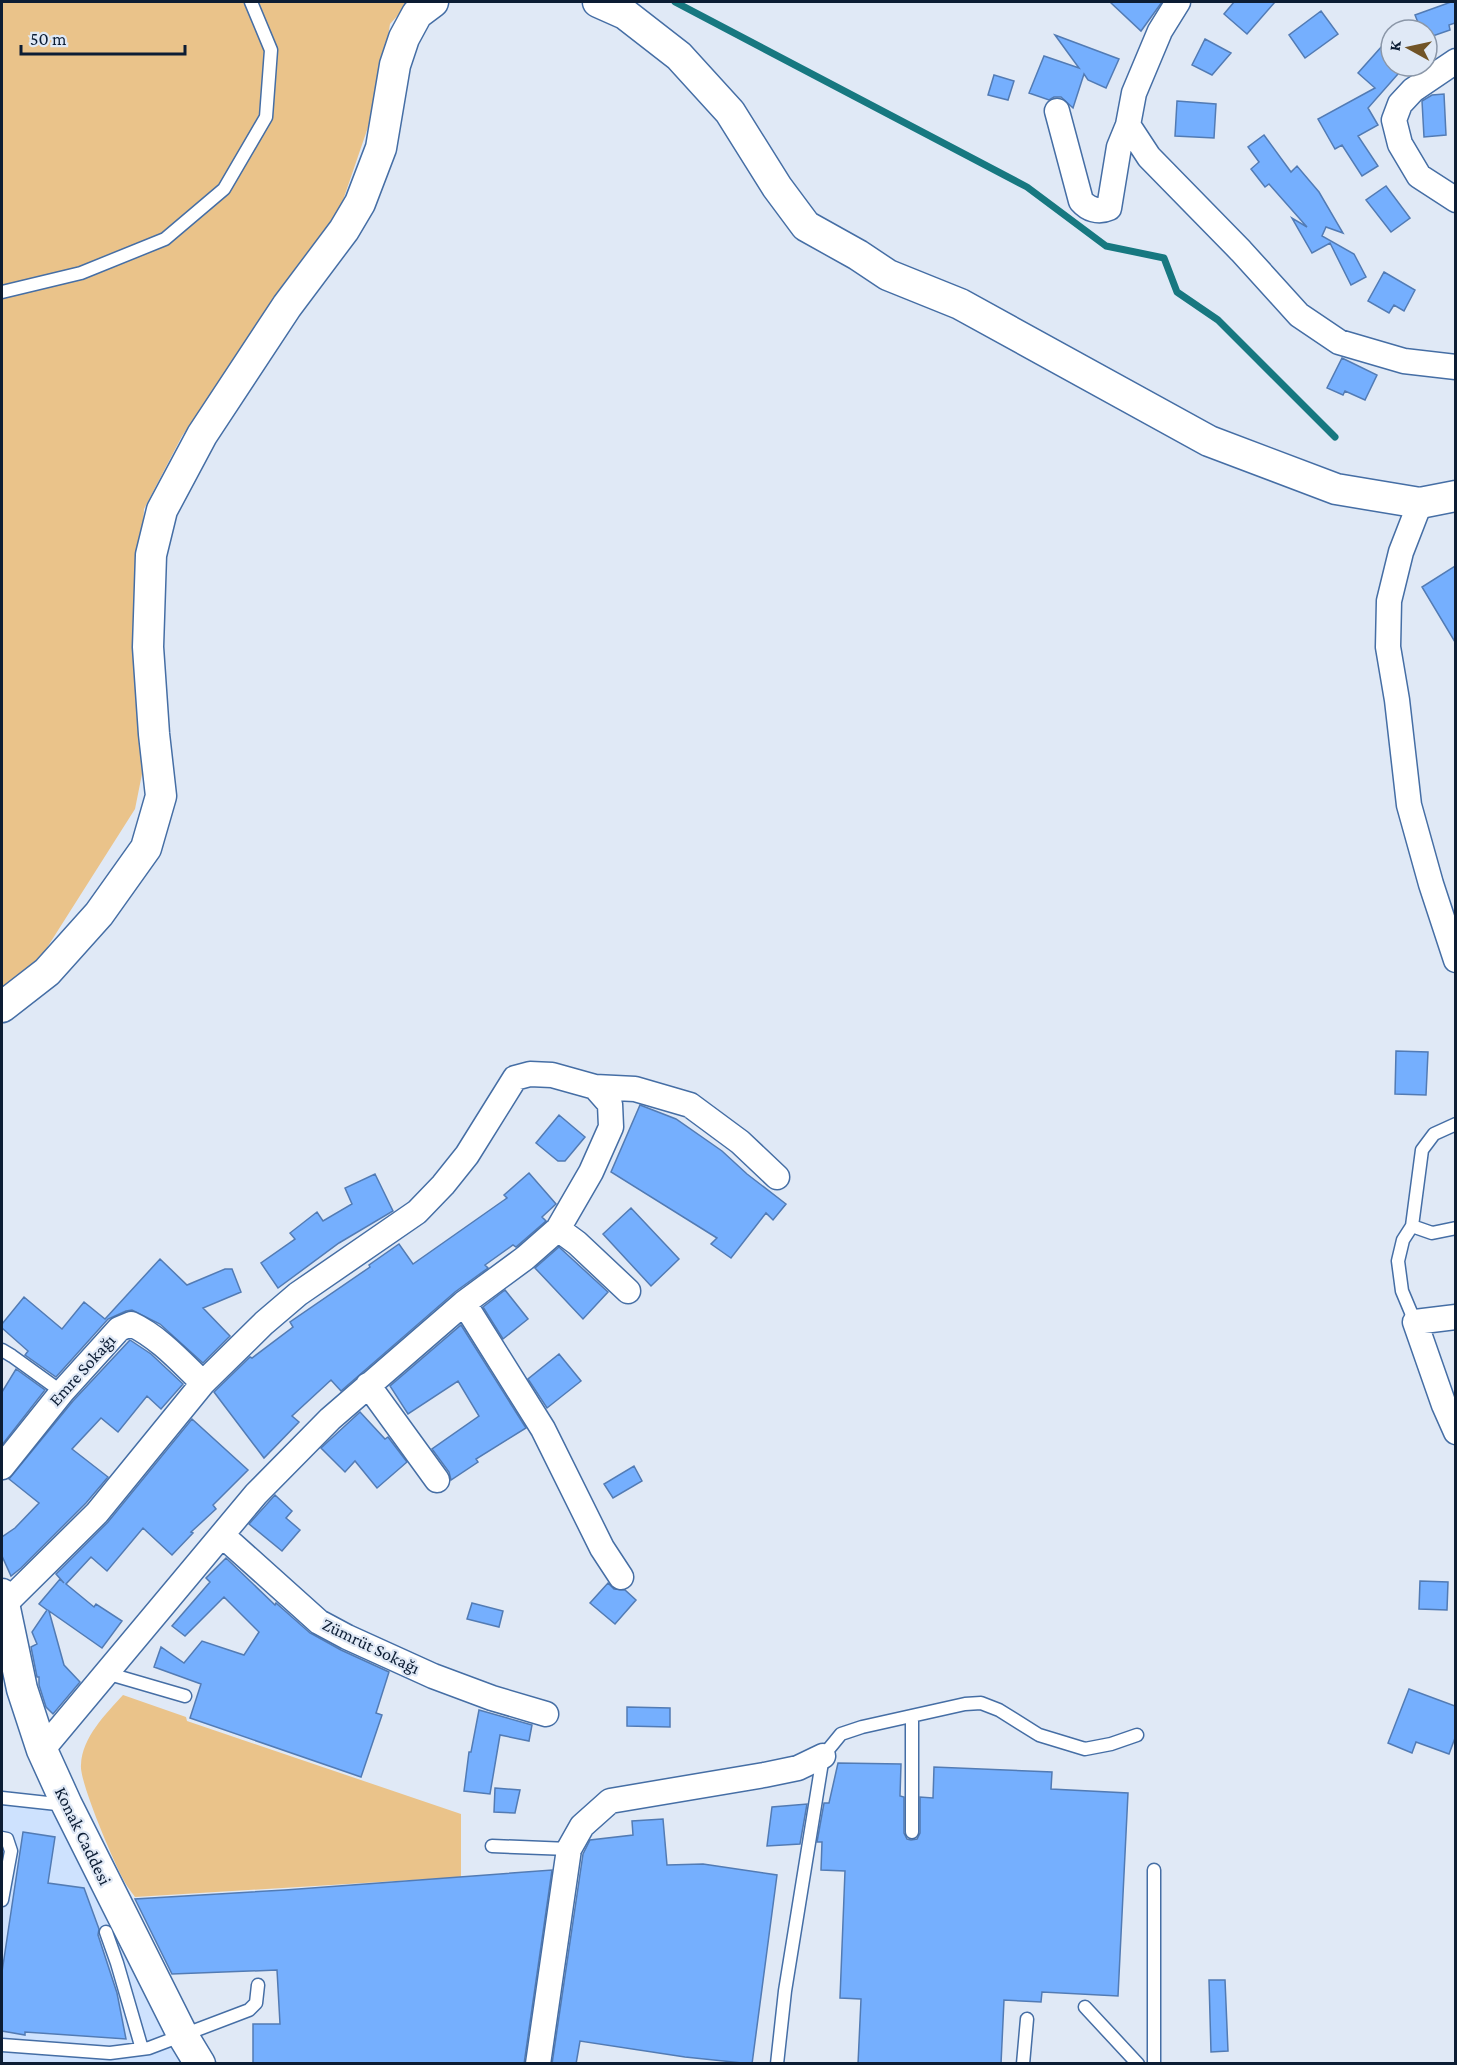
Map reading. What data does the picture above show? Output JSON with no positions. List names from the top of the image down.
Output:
{
  "streets": {
    "street": ["Emre Sokağı", "Zümrüt Sokağı", "Konak Caddesi"]
  },
  "scale_bar": "50 m",
  "north": "left"
}
